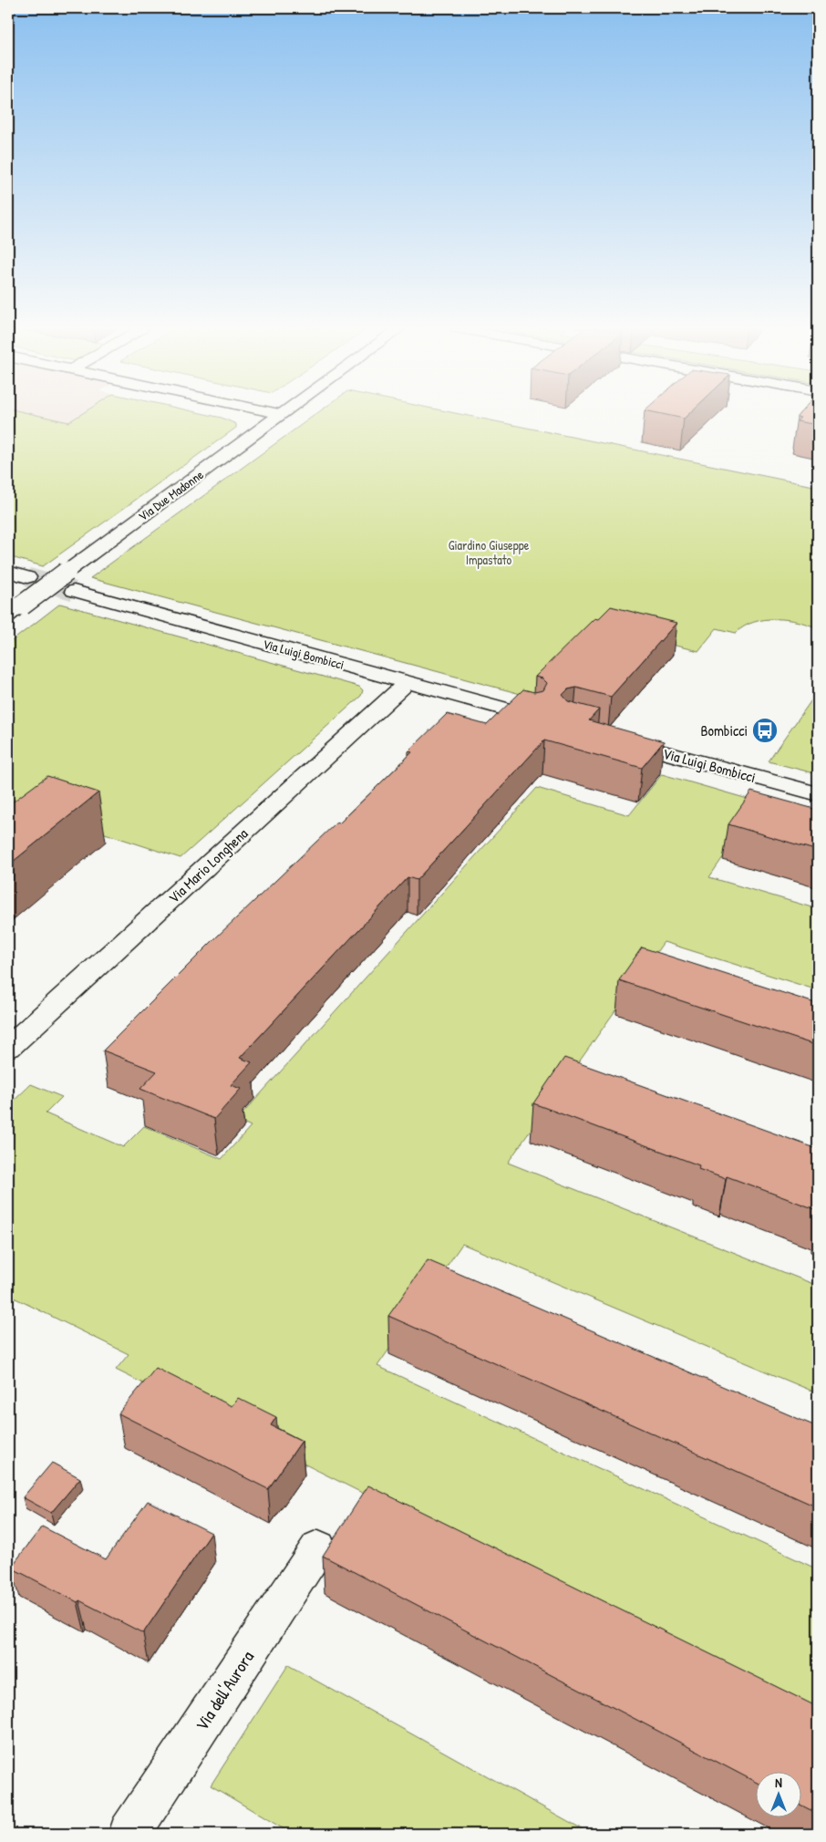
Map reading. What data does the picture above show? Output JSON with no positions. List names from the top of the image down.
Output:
{
  "streets": {
    "street": [
      "Via Due Madonne",
      "Via Luigi Bombicci",
      "Via Mario Longhena",
      "Via dell'Aurora"
    ]
  },
  "crossings": [
    ["Via Luigi Bombicci", "Via Mario Longhena"]
  ],
  "parks": ["Giardino Giuseppe Impastato"],
  "places": {
    "bus stop": ["Bombicci"]
  },
  "north": "top"
}
